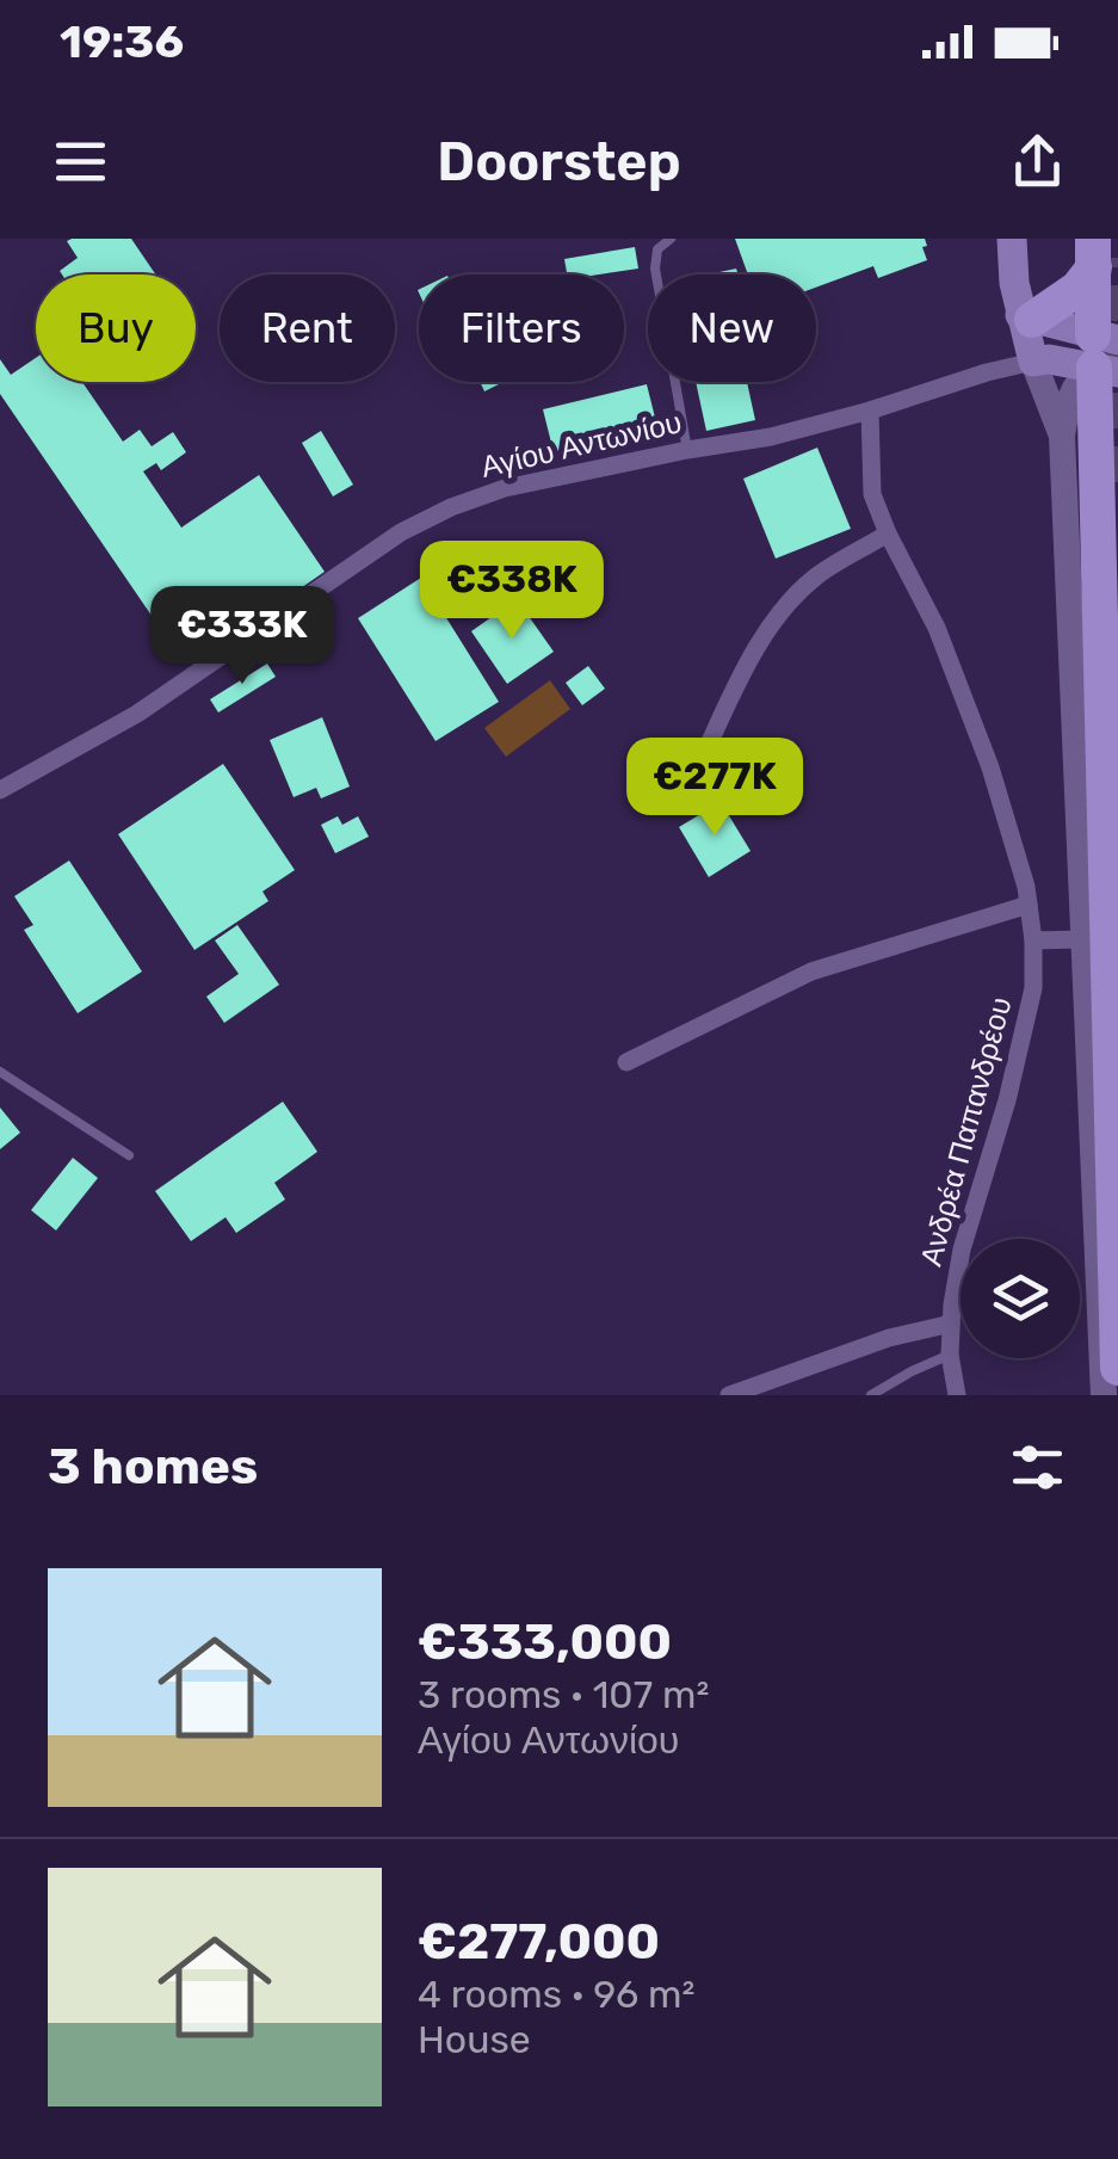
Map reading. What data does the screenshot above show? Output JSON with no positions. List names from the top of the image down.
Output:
{
  "streets": {
    "street": ["Αγίου Αντωνίου", "Ανδρέα Παπανδρέου"]
  },
  "crossings": [
    ["Αγίου Αντωνίου", "Ανδρέα Παπανδρέου"]
  ],
  "page": {
    "status": "19:36",
    "header": "Doorstep",
    "chip": [
      "Buy",
      "Rent",
      "Filters",
      "New"
    ],
    "price": ["€338K", "€333K", "€277K"],
    "heading": "3 homes",
    "list": [
      {
        "name": "€333,000",
        "note": "3 rooms · 107 m² · Αγίου Αντωνίου"
      },
      {
        "name": "€277,000",
        "note": "4 rooms · 96 m² · House"
      }
    ]
  }
}
